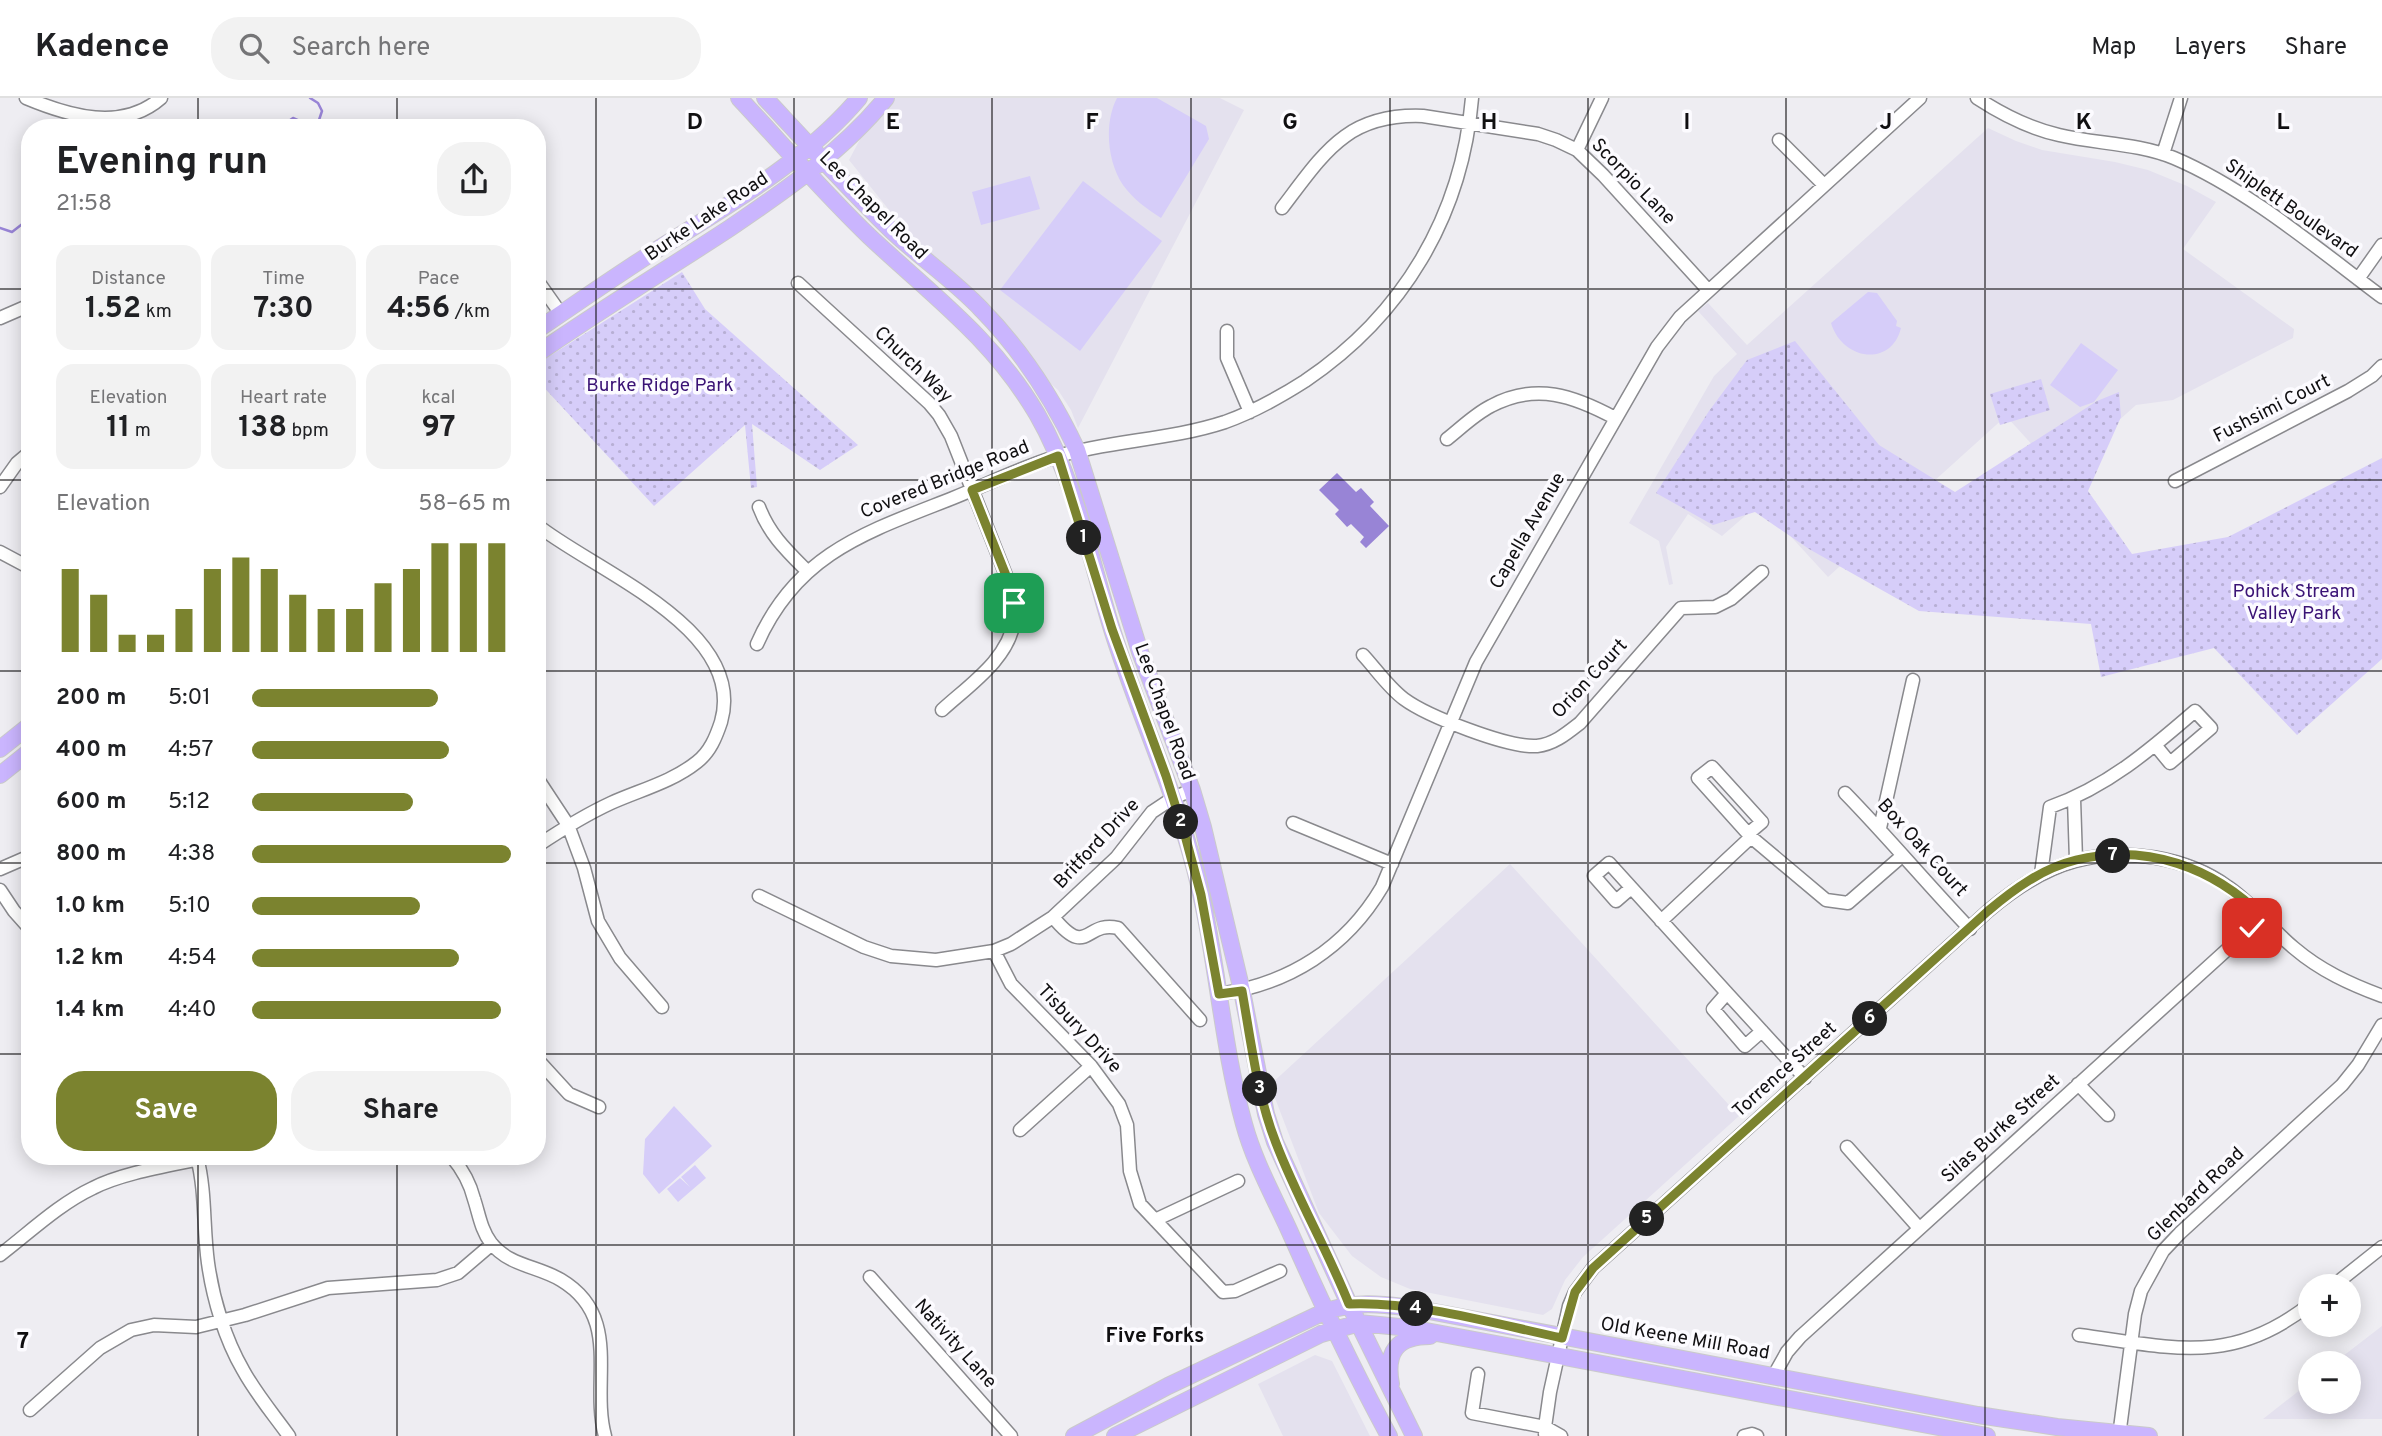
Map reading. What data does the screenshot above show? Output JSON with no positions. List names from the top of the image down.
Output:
{
  "streets": {
    "main road": ["Lee Chapel Road", "Burke Lake Road", "Old Keene Mill Road"],
    "street": [
      "Scorpio Lane",
      "Shiplett Boulevard",
      "Church Way",
      "Fushsimi Court",
      "Covered Bridge Road",
      "Capella Avenue",
      "Orion Court",
      "Britford Drive",
      "Box Oak Court",
      "Tisbury Drive",
      "Torrence Street",
      "Silas Burke Street",
      "Glenbard Road",
      "Nativity Lane"
    ]
  },
  "crossings": [
    ["Scorpio Lane", "Covered Bridge Road"],
    ["Scorpio Lane", "Capella Avenue"],
    ["Lee Chapel Road", "Burke Lake Road"],
    ["Lee Chapel Road", "Covered Bridge Road"],
    ["Lee Chapel Road", "Capella Avenue"],
    ["Lee Chapel Road", "Britford Drive"],
    ["Lee Chapel Road", "Old Keene Mill Road"],
    ["Church Way", "Covered Bridge Road"],
    ["Capella Avenue", "Orion Court"],
    ["Britford Drive", "Tisbury Drive"],
    ["Box Oak Court", "Torrence Street"],
    ["Torrence Street", "Silas Burke Street"],
    ["Torrence Street", "Old Keene Mill Road"],
    ["Silas Burke Street", "Old Keene Mill Road"],
    ["Glenbard Road", "Old Keene Mill Road"]
  ],
  "districts": ["Five Forks"],
  "parks": ["Burke Ridge Park", "Pohick Stream Valley Park"],
  "page": {
    "header": "Kadence",
    "search": "Search here",
    "nav": ["Map", "Layers", "Share"],
    "heading": ["Evening run", "21:58"],
    "stats": [
      ["Distance", "1.52 km"],
      ["Time", "7:30"],
      ["Pace", "4:56 /km"],
      ["Elevation", "11 m"],
      ["Heart rate", "138 bpm"],
      ["kcal", "97"]
    ],
    "chart": ["Elevation", "58–65 m"],
    "pins": [
      "1",
      "2",
      "7",
      "6",
      "3",
      "5",
      "4"
    ],
    "list": [
      {
        "name": "200 m",
        "note": "5:01"
      },
      {
        "name": "400 m",
        "note": "4:57"
      },
      {
        "name": "600 m",
        "note": "5:12"
      },
      {
        "name": "800 m",
        "note": "4:38"
      },
      {
        "name": "1.0 km",
        "note": "5:10"
      },
      {
        "name": "1.2 km",
        "note": "4:54"
      },
      {
        "name": "1.4 km",
        "note": "4:40"
      }
    ],
    "buttons": ["Save", "Share"],
    "map_buttons": ["+", "−"]
  },
  "grid": {
    "columns": [
      "D",
      "E",
      "F",
      "G",
      "H",
      "I",
      "J",
      "K",
      "L"
    ],
    "rows": ["7"]
  }
}
